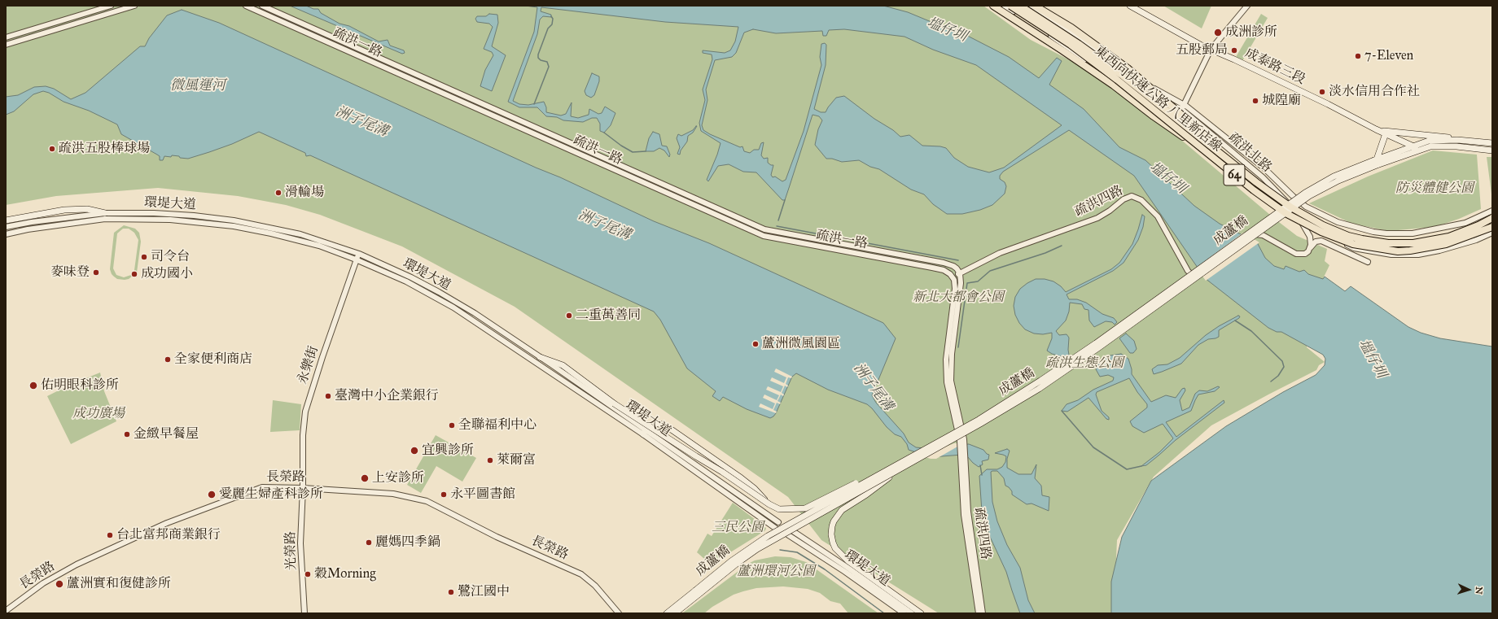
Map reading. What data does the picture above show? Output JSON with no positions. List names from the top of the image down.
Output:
{
  "streets": {
    "highway": ["東西向快速公路 八里新店線", "64"],
    "main road": ["成泰路三段", "成蘆橋"],
    "street": [
      "疏洪一路",
      "疏洪北路",
      "疏洪四路",
      "環堤大道",
      "永樂街",
      "長榮路",
      "光榮路"
    ]
  },
  "crossings": [
    ["疏洪一路", "疏洪四路"],
    ["環堤大道", "永樂街"],
    ["永樂街", "長榮路"],
    ["永樂街", "光榮路"],
    ["長榮路", "光榮路"]
  ],
  "water": ["塭仔圳", "微風運河", "洲子尾溝"],
  "parks": [
    "防災體健公園",
    "新北大都會公園",
    "疏洪生態公園",
    "成功廣場",
    "三民公園",
    "蘆洲環河公園"
  ],
  "places": [
    "成洲診所",
    "五股郵局",
    "7-Eleven",
    "淡水信用合作社",
    "城隍廟",
    "疏洪五股棒球場",
    "滑輪場",
    "司令台",
    "麥味登",
    "成功國小",
    "二重萬善同",
    "蘆洲微風園區",
    "全家便利商店",
    "佑明眼科診所",
    "臺灣中小企業銀行",
    "全聯福利中心",
    "金緻早餐屋",
    "宜興診所",
    "萊爾富",
    "上安診所",
    "愛麗生婦產科診所",
    "永平圖書館",
    "台北富邦商業銀行",
    "麗媽四季鍋",
    "穀Morning",
    "蘆洲實和復健診所",
    "鷺江國中"
  ],
  "north": "right"
}
